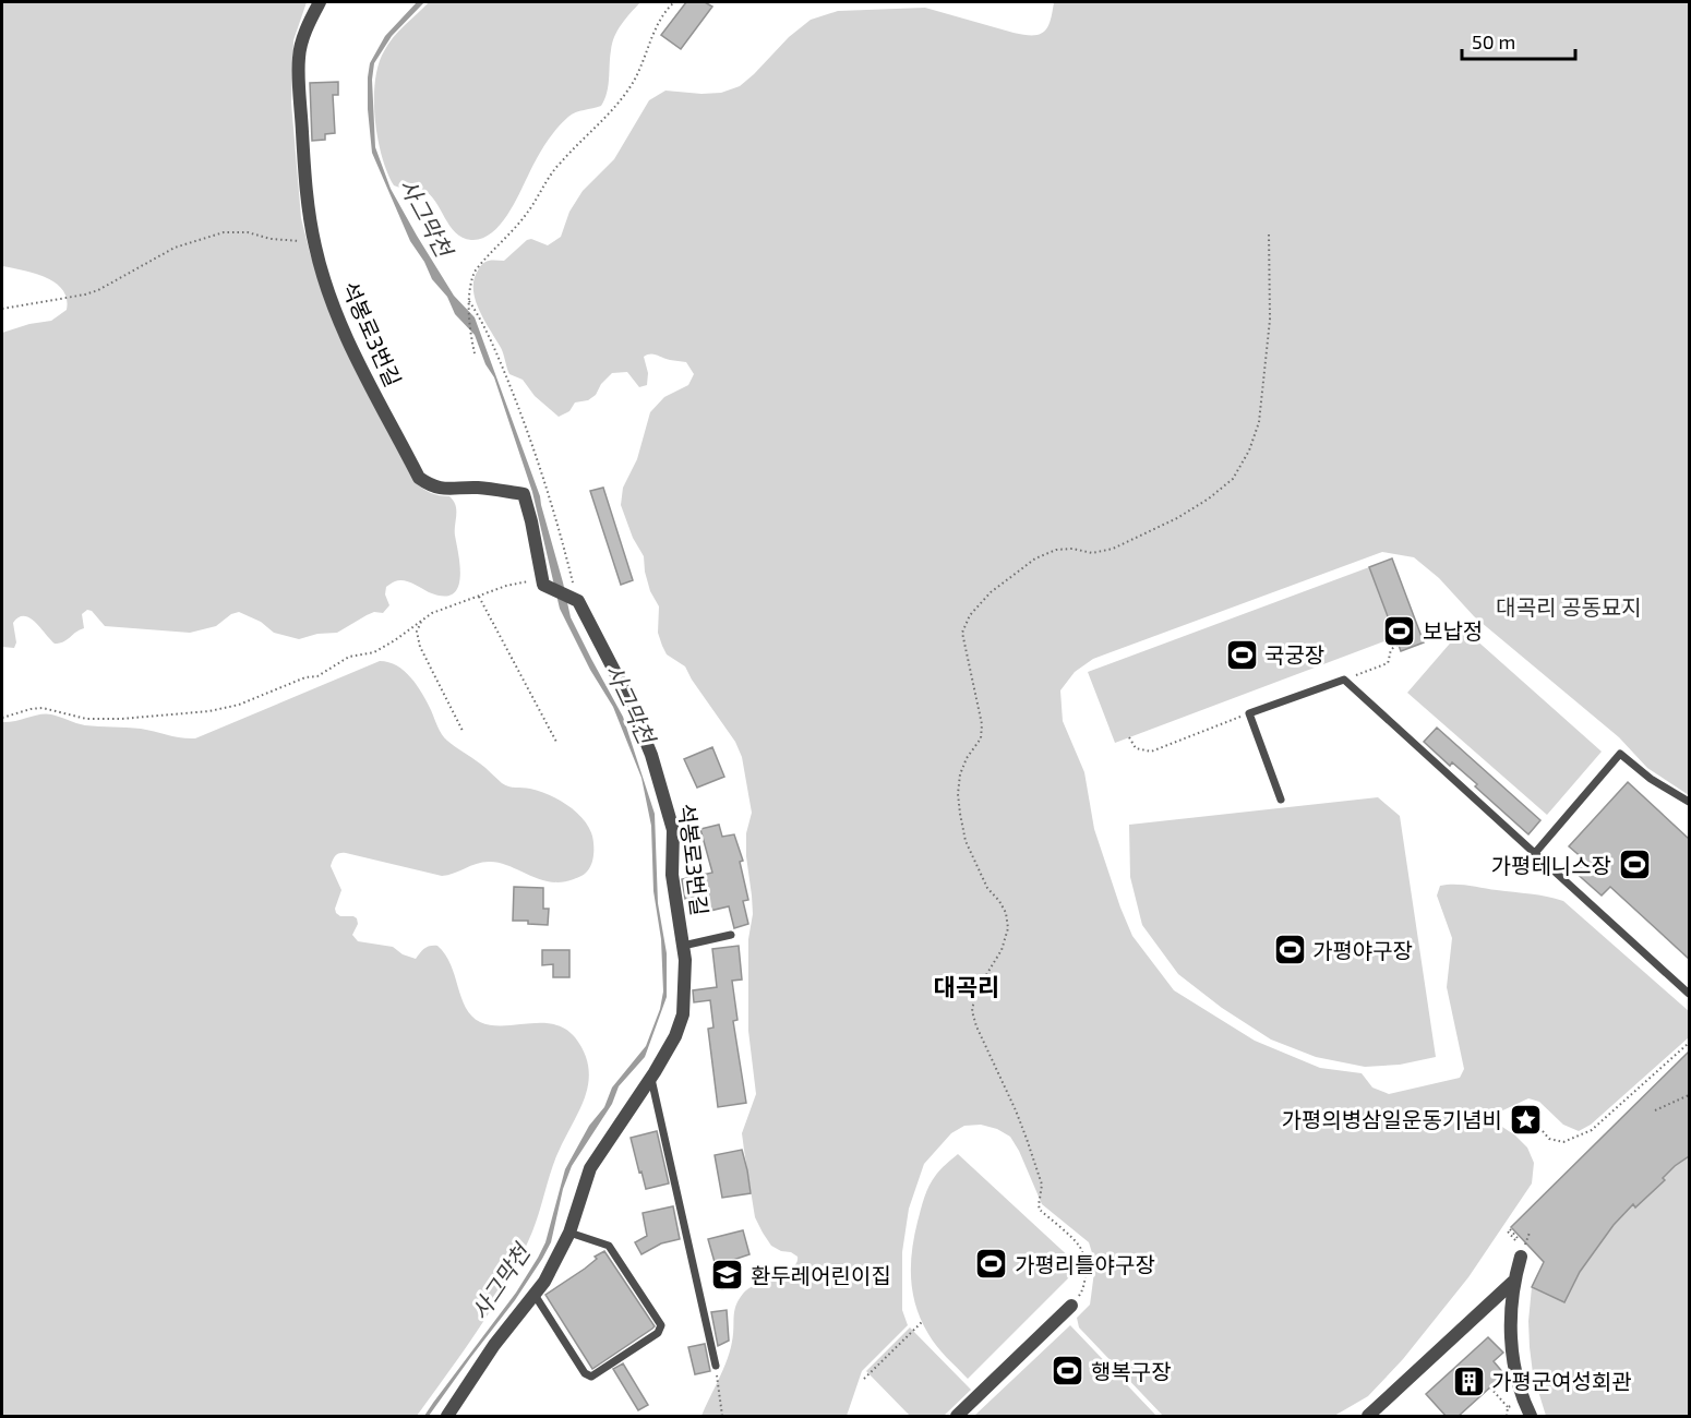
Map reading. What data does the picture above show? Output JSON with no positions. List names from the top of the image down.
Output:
{
  "streets": {
    "street": ["석봉로3번길"]
  },
  "districts": ["대곡리"],
  "water": ["사그막천"],
  "parks": ["대곡리 공동묘지"],
  "places": {
    "sports": [
      "보납정",
      "국궁장",
      "가평테니스장",
      "가평야구장",
      "가평리틀야구장",
      "행복구장"
    ],
    "place": ["가평의병삼일운동기념비"],
    "school or university": ["환두레어린이집"],
    "building": ["가평군여성회관"]
  },
  "scale_bar": "50 m"
}
